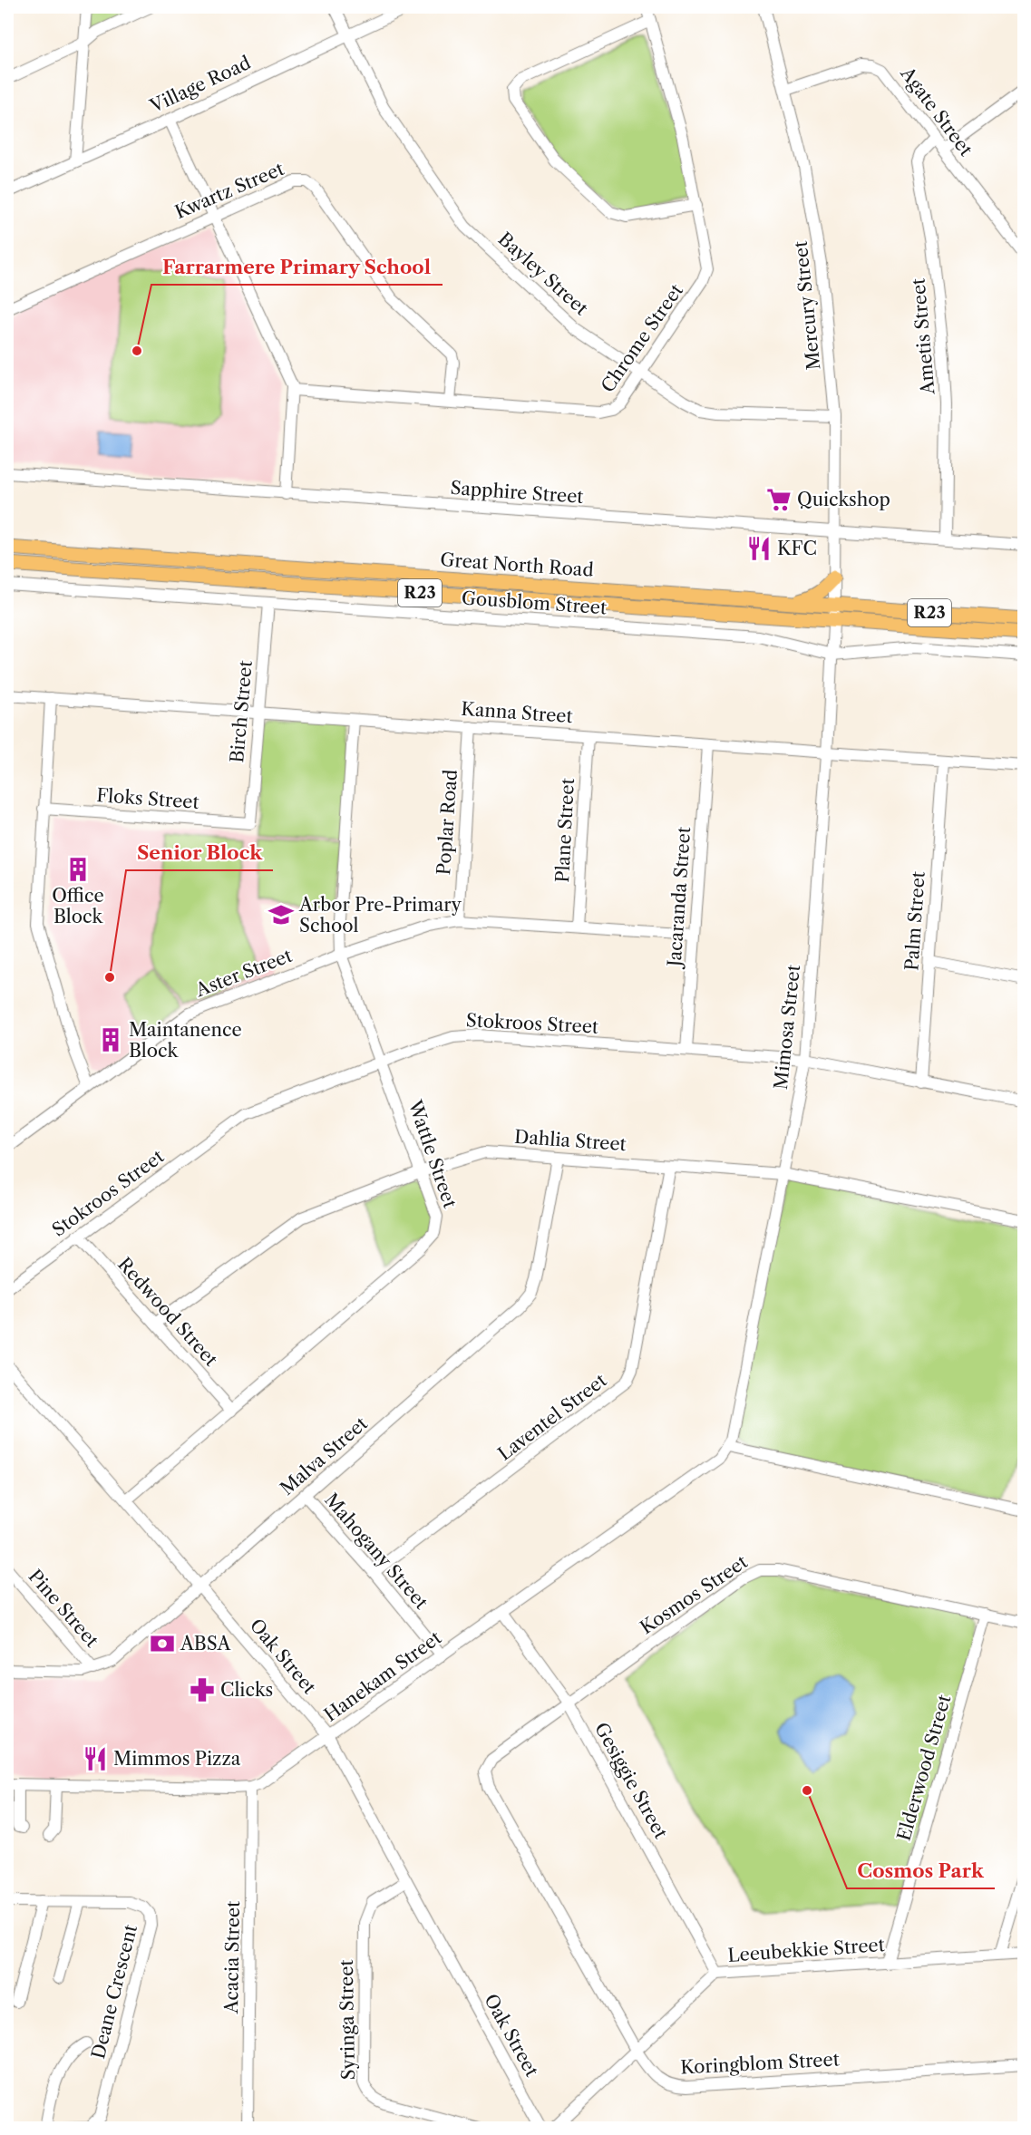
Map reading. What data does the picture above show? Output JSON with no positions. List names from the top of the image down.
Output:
{
  "streets": {
    "main road": ["Great North Road", "R23"],
    "street": [
      "Village Road",
      "Agate Street",
      "Kwartz Street",
      "Bayley Street",
      "Mercury Street",
      "Ametis Street",
      "Chrome Street",
      "Sapphire Street",
      "Gousblom Street",
      "Birch Street",
      "Kanna Street",
      "Floks Street",
      "Poplar Road",
      "Plane Street",
      "Jacaranda Street",
      "Palm Street",
      "Aster Street",
      "Stokroos Street",
      "Mimosa Street",
      "Dahlia Street",
      "Wattle Street",
      "Redwood Street",
      "Laventel Street",
      "Malva Street",
      "Mahogany Street",
      "Kosmos Street",
      "Pine Street",
      "Oak Street",
      "Hanekam Street",
      "Elderwood Street",
      "Gesiggie Street",
      "Leeubekkie Street",
      "Acacia Street",
      "Deane Crescent",
      "Syringa Street",
      "Koringblom Street"
    ]
  },
  "crossings": [
    ["Village Road", "Bayley Street"],
    ["Agate Street", "Mercury Street"],
    ["Agate Street", "Ametis Street"],
    ["Kwartz Street", "Chrome Street"],
    ["Bayley Street", "Mercury Street"],
    ["Bayley Street", "Chrome Street"],
    ["Mercury Street", "Sapphire Street"],
    ["Mercury Street", "Great North Road"],
    ["Mercury Street", "Mimosa Street"],
    ["Ametis Street", "Sapphire Street"],
    ["Great North Road", "Mimosa Street"],
    ["Gousblom Street", "Birch Street"],
    ["Gousblom Street", "Mimosa Street"],
    ["Birch Street", "Kanna Street"],
    ["Birch Street", "Floks Street"],
    ["Kanna Street", "Poplar Road"],
    ["Kanna Street", "Plane Street"],
    ["Kanna Street", "Jacaranda Street"],
    ["Kanna Street", "Palm Street"],
    ["Kanna Street", "Mimosa Street"],
    ["Kanna Street", "Wattle Street"],
    ["Poplar Road", "Aster Street"],
    ["Plane Street", "Aster Street"],
    ["Jacaranda Street", "Aster Street"],
    ["Jacaranda Street", "Stokroos Street"],
    ["Palm Street", "Stokroos Street"],
    ["Aster Street", "Wattle Street"],
    ["Stokroos Street", "Mimosa Street"],
    ["Stokroos Street", "Wattle Street"],
    ["Stokroos Street", "Redwood Street"],
    ["Mimosa Street", "Dahlia Street"],
    ["Mimosa Street", "Hanekam Street"],
    ["Dahlia Street", "Wattle Street"],
    ["Dahlia Street", "Redwood Street"],
    ["Dahlia Street", "Laventel Street"],
    ["Dahlia Street", "Malva Street"],
    ["Wattle Street", "Redwood Street"],
    ["Wattle Street", "Oak Street"],
    ["Laventel Street", "Mahogany Street"],
    ["Malva Street", "Mahogany Street"],
    ["Malva Street", "Pine Street"],
    ["Malva Street", "Oak Street"],
    ["Mahogany Street", "Hanekam Street"],
    ["Kosmos Street", "Elderwood Street"],
    ["Kosmos Street", "Gesiggie Street"],
    ["Kosmos Street", "Koringblom Street"],
    ["Oak Street", "Hanekam Street"],
    ["Oak Street", "Syringa Street"],
    ["Hanekam Street", "Gesiggie Street"],
    ["Hanekam Street", "Acacia Street"],
    ["Elderwood Street", "Leeubekkie Street"],
    ["Gesiggie Street", "Leeubekkie Street"],
    ["Leeubekkie Street", "Koringblom Street"]
  ],
  "places": {
    "other": ["Farrarmere Primary School", "Senior Block", "Cosmos Park"],
    "supermarket": ["Quickshop"],
    "restaurant": ["KFC", "Mimmos Pizza"],
    "building": ["Office Block", "Maintanence Block"],
    "school or university": ["Arbor Pre-Primary School"],
    "bank": ["ABSA"],
    "pharmacy": ["Clicks"]
  }
}
